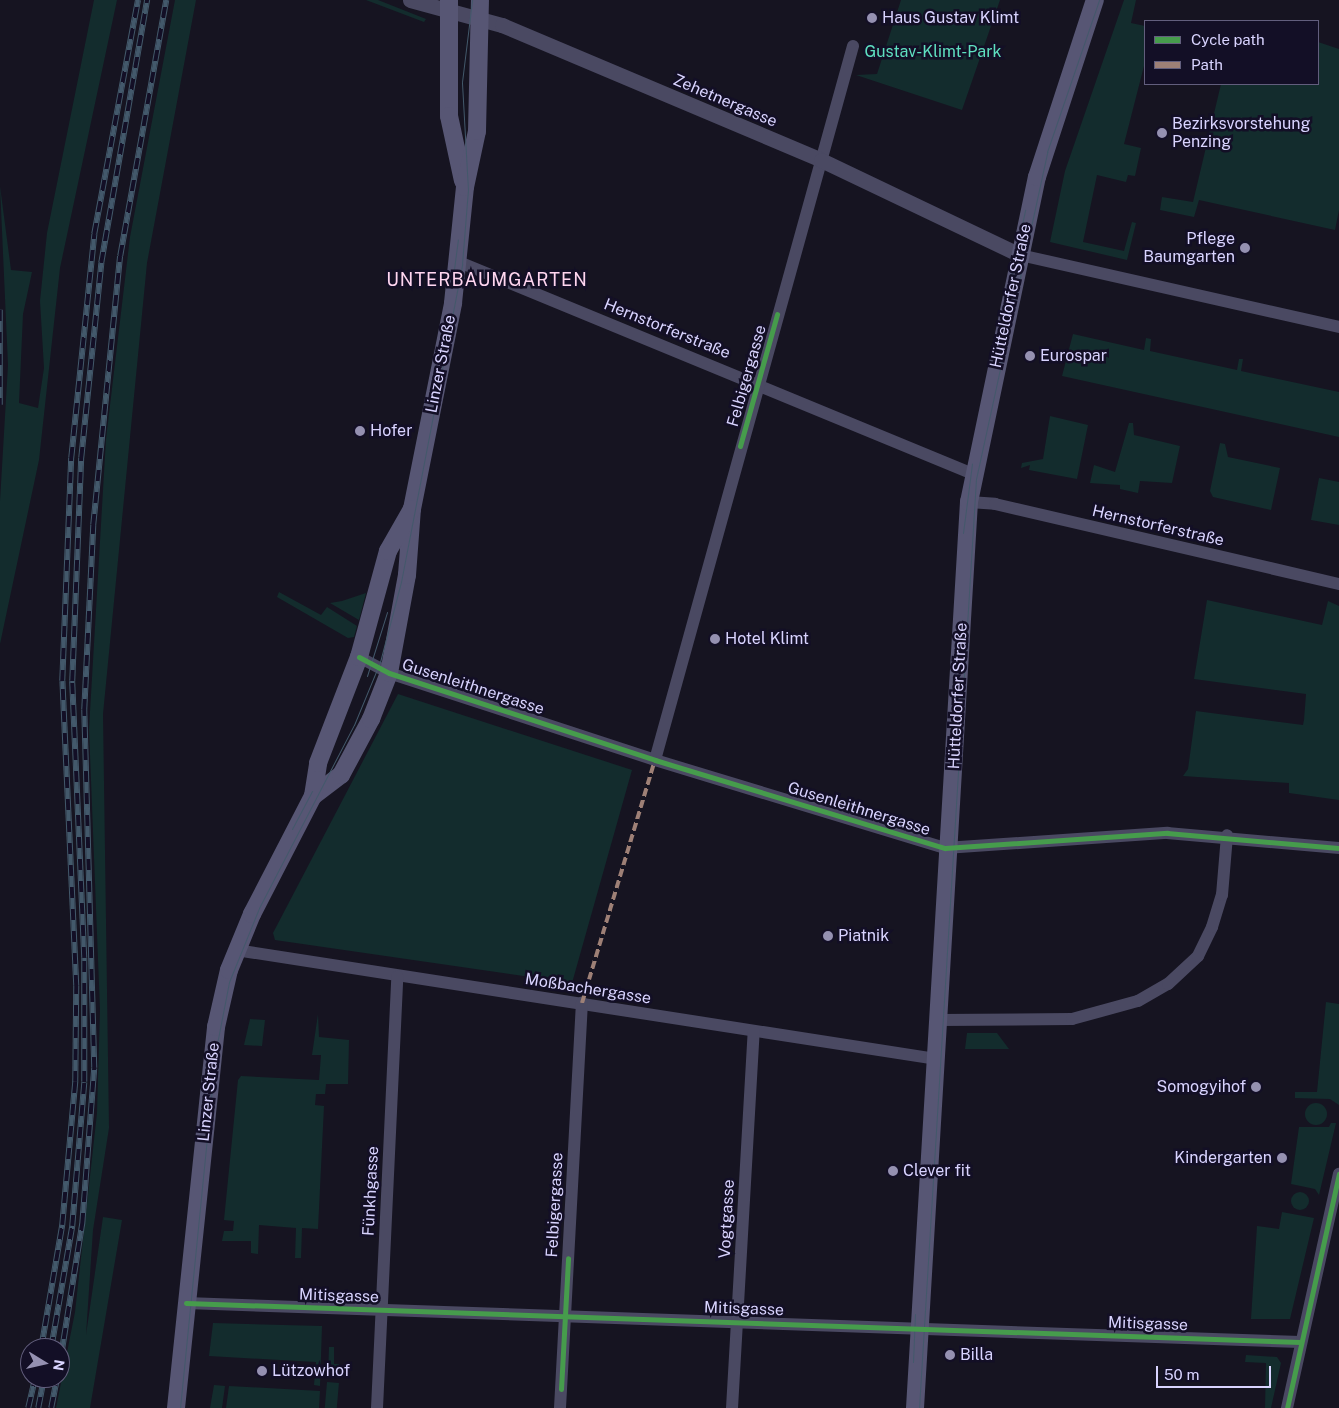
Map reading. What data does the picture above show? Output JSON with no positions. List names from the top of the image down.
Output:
{
  "streets": {
    "main road": ["Hütteldorfer Straße", "Linzer Straße"],
    "street": [
      "Zehetnergasse",
      "Hernstorferstraße",
      "Felbigergasse",
      "Gusenleithnergasse",
      "Moßbachergasse",
      "Fünkhgasse",
      "Vogtgasse",
      "Mitisgasse"
    ]
  },
  "crossings": [
    ["Zehetnergasse", "Hütteldorfer Straße"],
    ["Zehetnergasse", "Linzer Straße"],
    ["Zehetnergasse", "Felbigergasse"],
    ["Hütteldorfer Straße", "Hernstorferstraße"],
    ["Hütteldorfer Straße", "Gusenleithnergasse"],
    ["Hütteldorfer Straße", "Moßbachergasse"],
    ["Hütteldorfer Straße", "Mitisgasse"],
    ["Hernstorferstraße", "Linzer Straße"],
    ["Hernstorferstraße", "Felbigergasse"],
    ["Linzer Straße", "Gusenleithnergasse"],
    ["Linzer Straße", "Moßbachergasse"],
    ["Linzer Straße", "Mitisgasse"],
    ["Felbigergasse", "Gusenleithnergasse"],
    ["Felbigergasse", "Moßbachergasse"],
    ["Felbigergasse", "Mitisgasse"],
    ["Moßbachergasse", "Fünkhgasse"],
    ["Moßbachergasse", "Vogtgasse"],
    ["Fünkhgasse", "Mitisgasse"],
    ["Vogtgasse", "Mitisgasse"]
  ],
  "districts": ["UNTERBAUMGARTEN"],
  "parks": ["Gustav-Klimt-Park"],
  "places": [
    "Haus Gustav Klimt",
    "Bezirksvorstehung Penzing",
    "Pflege Baumgarten",
    "Eurospar",
    "Hofer",
    "Hotel Klimt",
    "Piatnik",
    "Somogyihof",
    "Kindergarten",
    "Clever fit",
    "Billa",
    "Lützowhof"
  ],
  "legend": ["Cycle path", "Path"],
  "scale_bar": "50 m",
  "north": "right"
}
